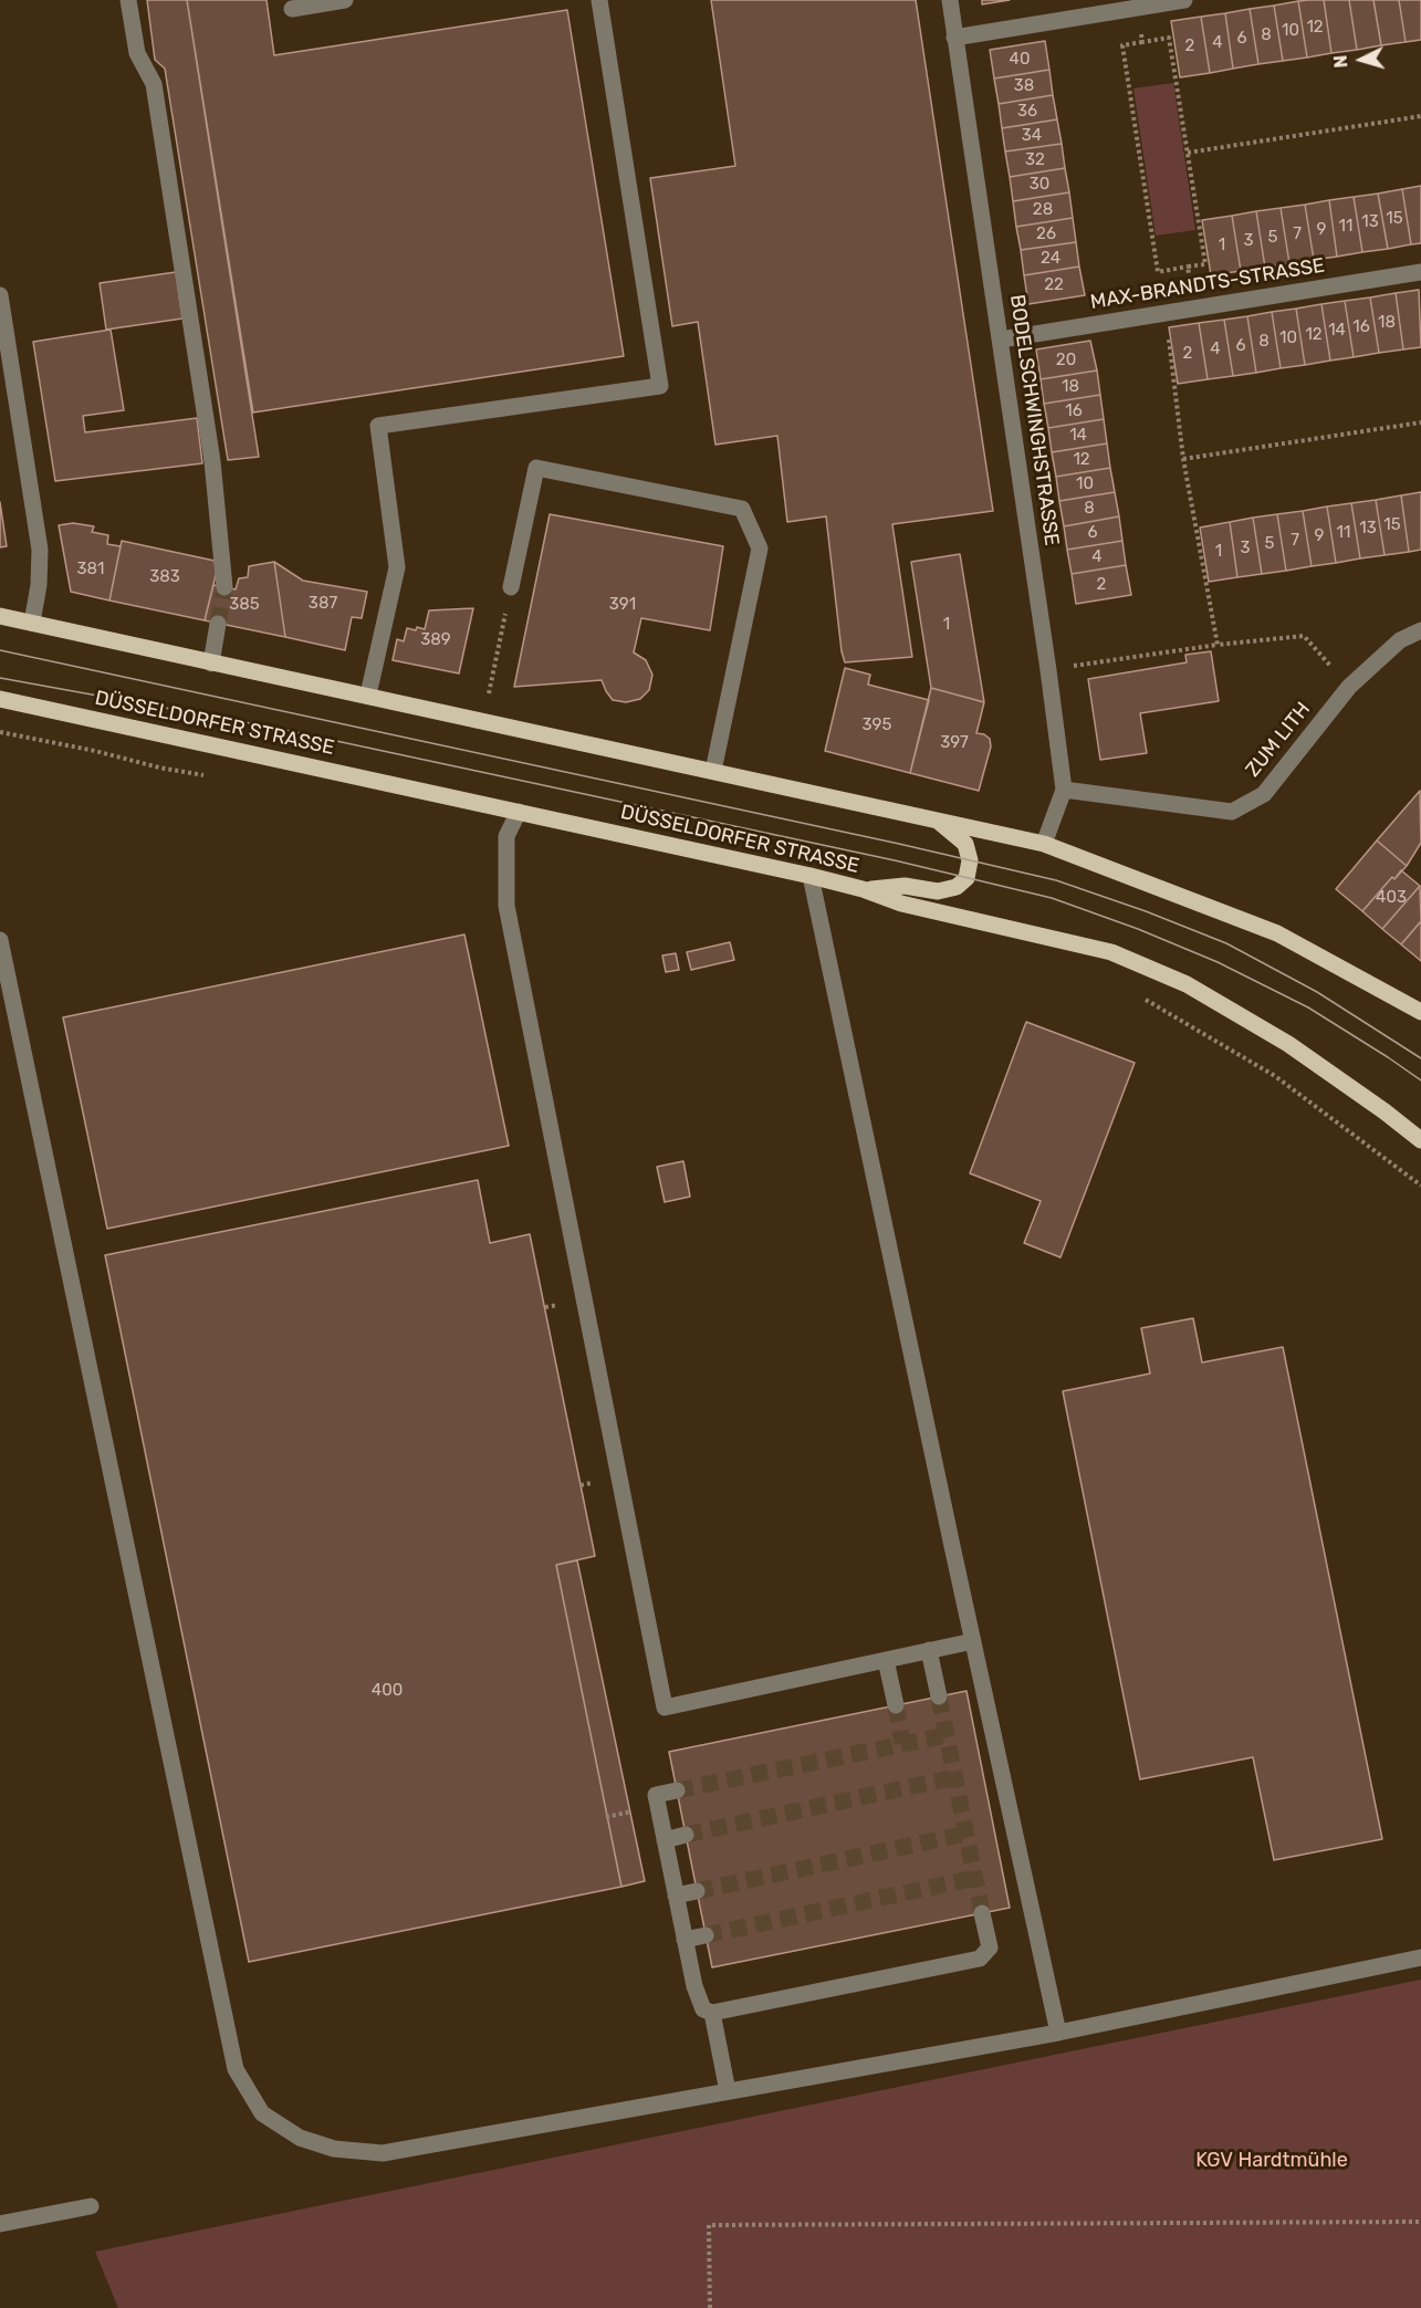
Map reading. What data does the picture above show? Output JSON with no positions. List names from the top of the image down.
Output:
{
  "streets": {
    "main road": ["DÜSSELDORFER STRASSE"],
    "street": ["MAX-BRANDTS-STRASSE", "BODELSCHWINGHSTRASSE", "ZUM LITH"]
  },
  "crossings": [
    ["MAX-BRANDTS-STRASSE", "BODELSCHWINGHSTRASSE"],
    ["BODELSCHWINGHSTRASSE", "ZUM LITH"]
  ],
  "parks": ["KGV Hardtmühle"],
  "house_numbers": [
    "12",
    "10",
    "8",
    "6",
    "4",
    "2",
    "40",
    "38",
    "36",
    "34",
    "32",
    "30",
    "28",
    "15",
    "13",
    "11",
    "9",
    "26",
    "7",
    "5",
    "3",
    "1",
    "24",
    "22",
    "18",
    "16",
    "14",
    "12",
    "10",
    "8",
    "6",
    "4",
    "2",
    "20",
    "18",
    "16",
    "14",
    "12",
    "10",
    "8",
    "15",
    "13",
    "6",
    "11",
    "9",
    "7",
    "5",
    "3",
    "1",
    "4",
    "381",
    "383",
    "2",
    "387",
    "385",
    "391",
    "1",
    "389",
    "395",
    "397",
    "403",
    "400"
  ],
  "north": "left"
}
